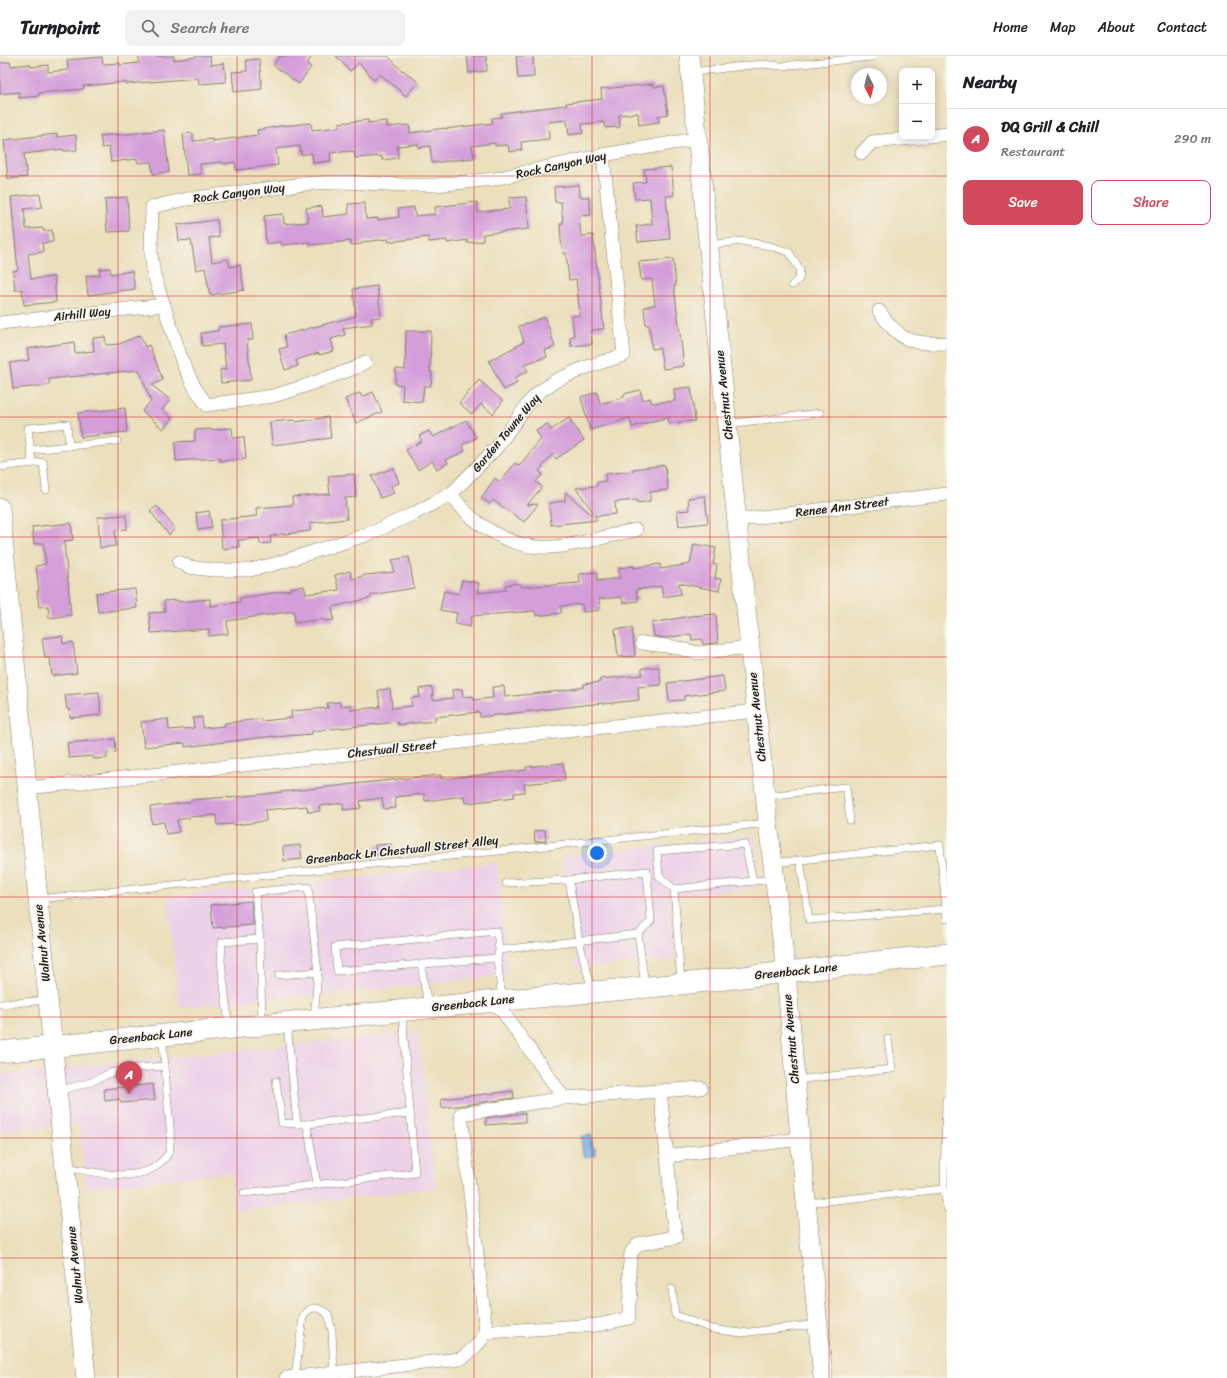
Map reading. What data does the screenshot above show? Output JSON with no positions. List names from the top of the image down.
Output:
{
  "streets": {
    "main road": ["Greenback Lane"],
    "street": [
      "Rock Canyon Way",
      "Airhill Way",
      "Chestnut Avenue",
      "Garden Towne Way",
      "Renee Ann Street",
      "Chestwall Street",
      "Walnut Avenue"
    ],
    "lane": ["Greenback Ln Chestwall Street Alley"]
  },
  "crossings": [
    ["Rock Canyon Way", "Airhill Way"],
    ["Rock Canyon Way", "Chestnut Avenue"],
    ["Rock Canyon Way", "Garden Towne Way"],
    ["Chestnut Avenue", "Renee Ann Street"],
    ["Chestnut Avenue", "Chestwall Street"],
    ["Chestnut Avenue", "Greenback Ln Chestwall Street Alley"],
    ["Chestnut Avenue", "Greenback Lane"],
    ["Chestwall Street", "Walnut Avenue"],
    ["Greenback Ln Chestwall Street Alley", "Walnut Avenue"],
    ["Walnut Avenue", "Greenback Lane"]
  ],
  "north": "bottom",
  "page": {
    "header": "Turnpoint",
    "search": "Search here",
    "nav": [
      "Home",
      "Map",
      "About",
      "Contact"
    ],
    "heading": "Nearby",
    "map_buttons": ["+", "−"],
    "list": [
      {
        "mark": "A",
        "name": "DQ Grill & Chill",
        "note": "Restaurant",
        "value": "290 m"
      }
    ],
    "buttons": ["Save", "Share"],
    "pins": "A"
  }
}
